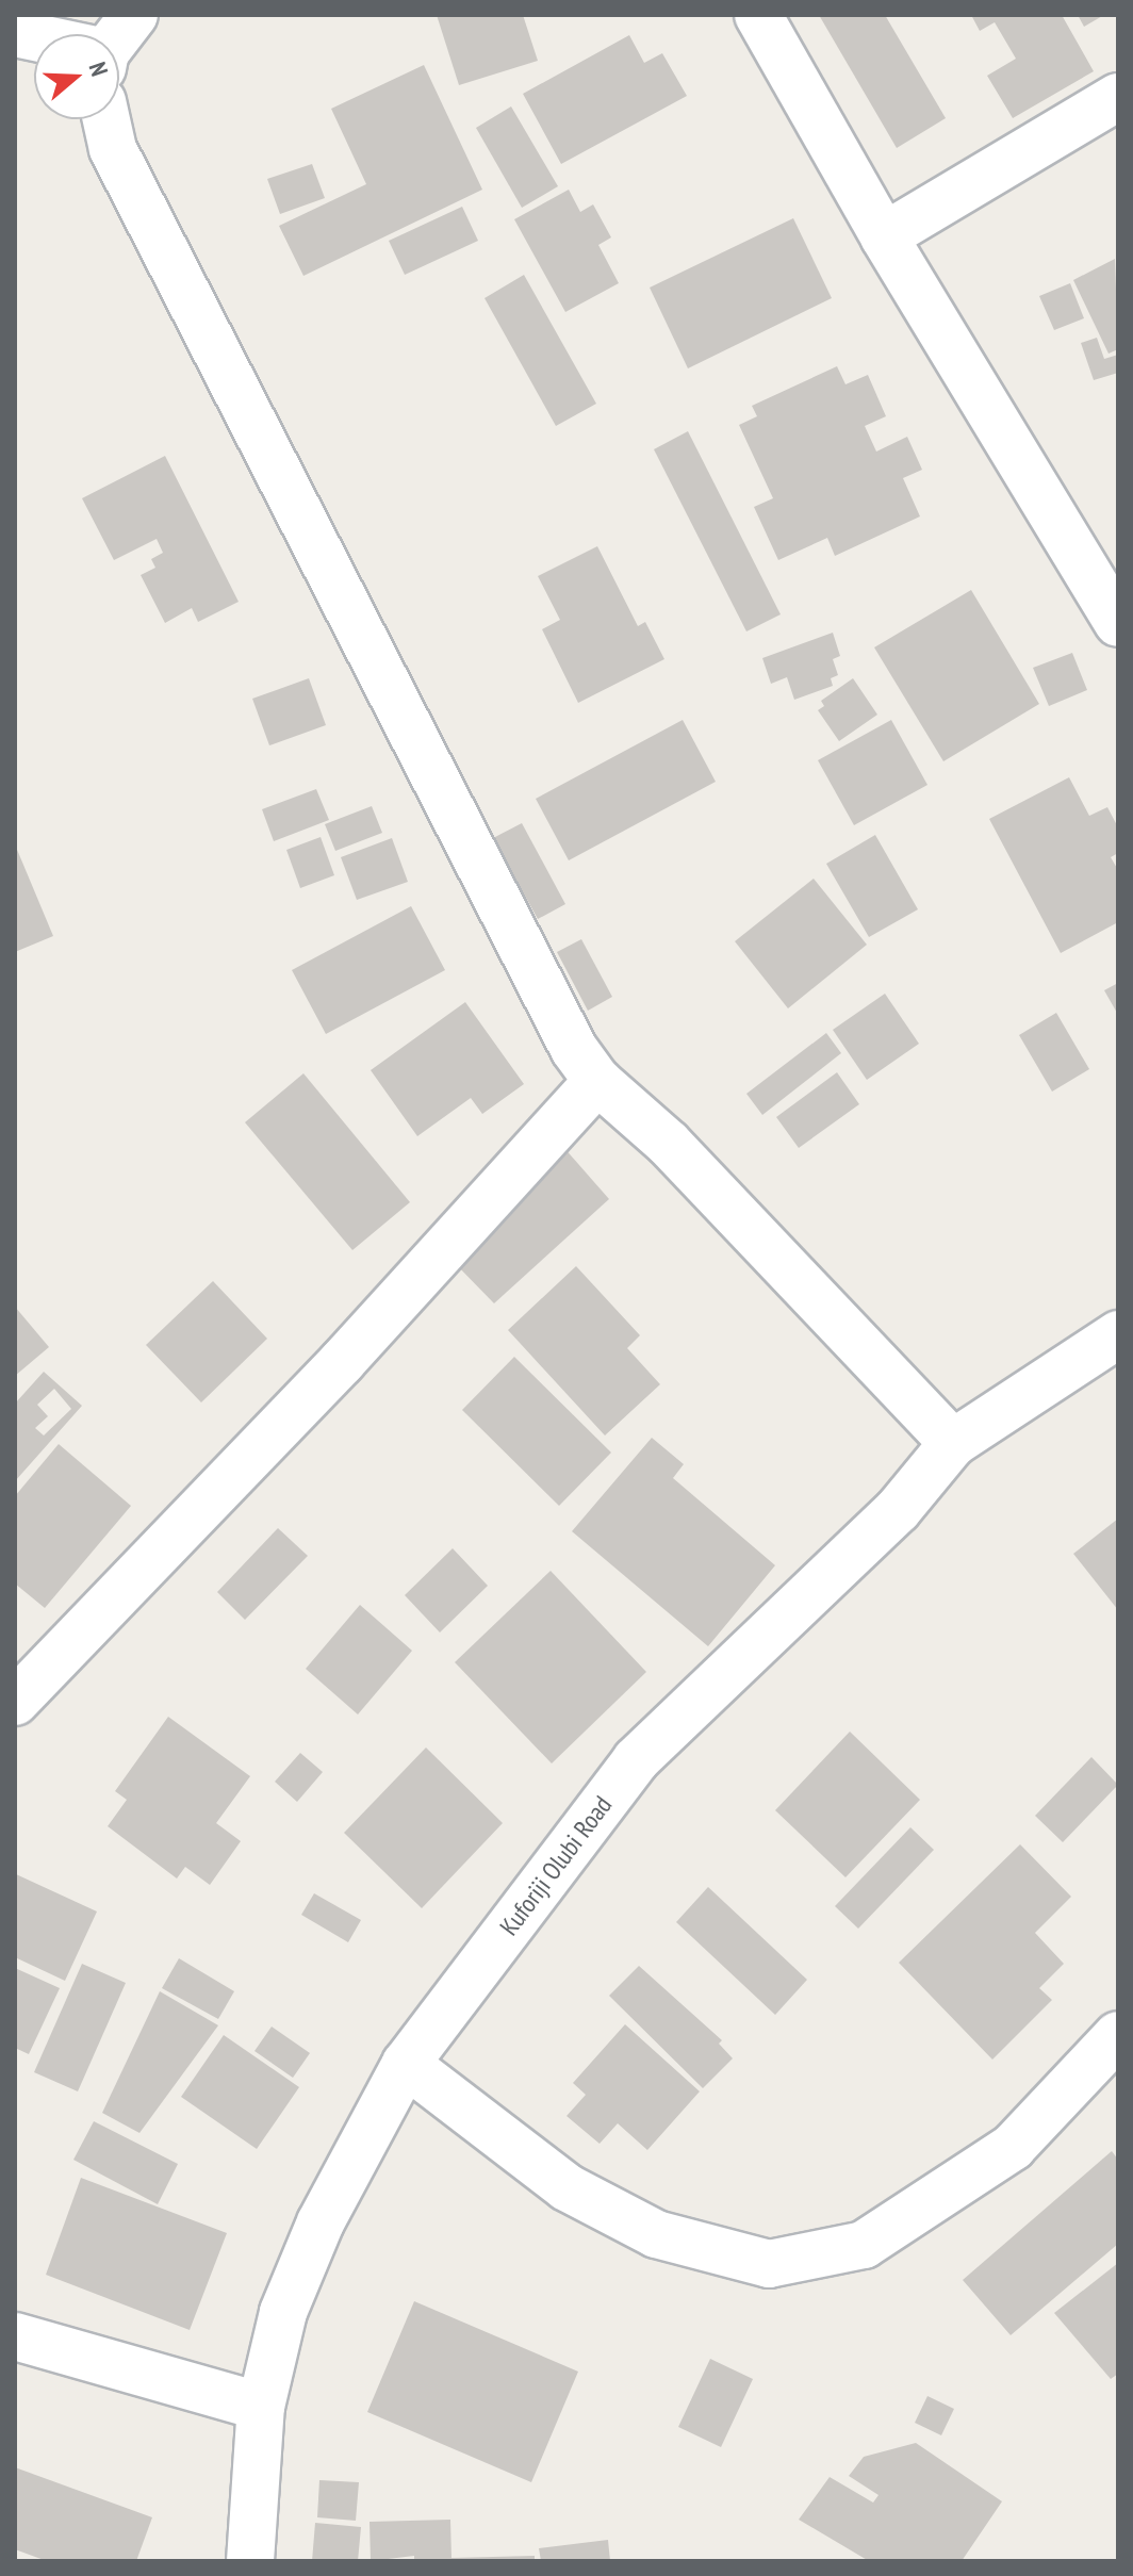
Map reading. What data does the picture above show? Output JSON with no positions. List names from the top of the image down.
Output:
{
  "streets": {
    "street": ["Kuforiji Olubi Road"]
  },
  "north": "right"
}
